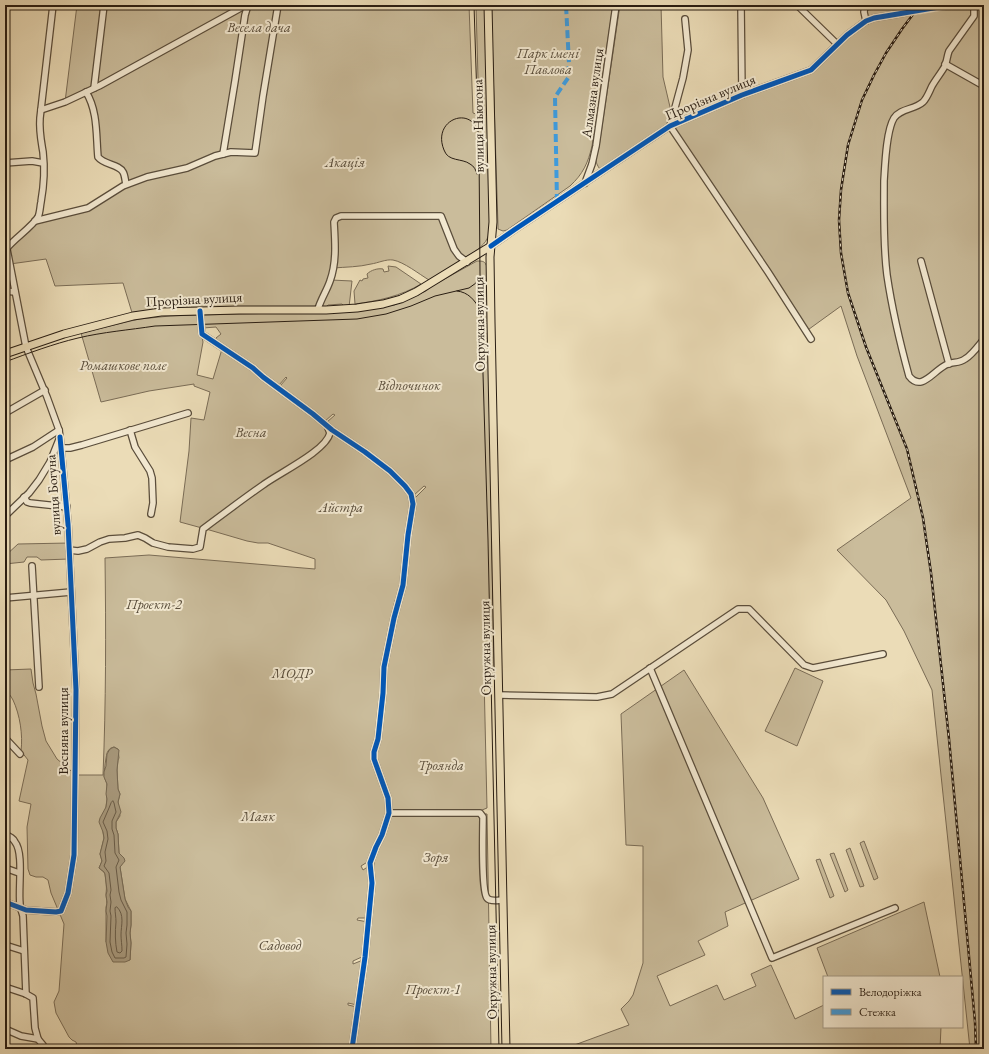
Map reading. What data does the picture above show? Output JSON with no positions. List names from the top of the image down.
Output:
{
  "streets": {
    "main road": ["Прорізна вулиця", "вулиця Ньютона", "Окружна вулиця"],
    "street": ["Алмазна вулиця", "вулиця Богуна", "Весняна вулиця"]
  },
  "crossings": [
    ["Алмазна вулиця", "Прорізна вулиця"],
    ["Прорізна вулиця", "вулиця Ньютона"],
    ["Прорізна вулиця", "Окружна вулиця"],
    ["Прорізна вулиця", "вулиця Богуна"],
    ["вулиця Ньютона", "Окружна вулиця"],
    ["вулиця Богуна", "Весняна вулиця"]
  ],
  "parks": [
    "Весела дача",
    "Парк імені Павлова",
    "Акація",
    "Ромашкове поле",
    "Відпочинок",
    "Весна",
    "Айстра",
    "Проект-2",
    "МОДР",
    "Троянда",
    "Маяк",
    "Зоря",
    "Садовод",
    "Проект-1"
  ],
  "legend": ["Велодоріжка", "Стежка"]
}
